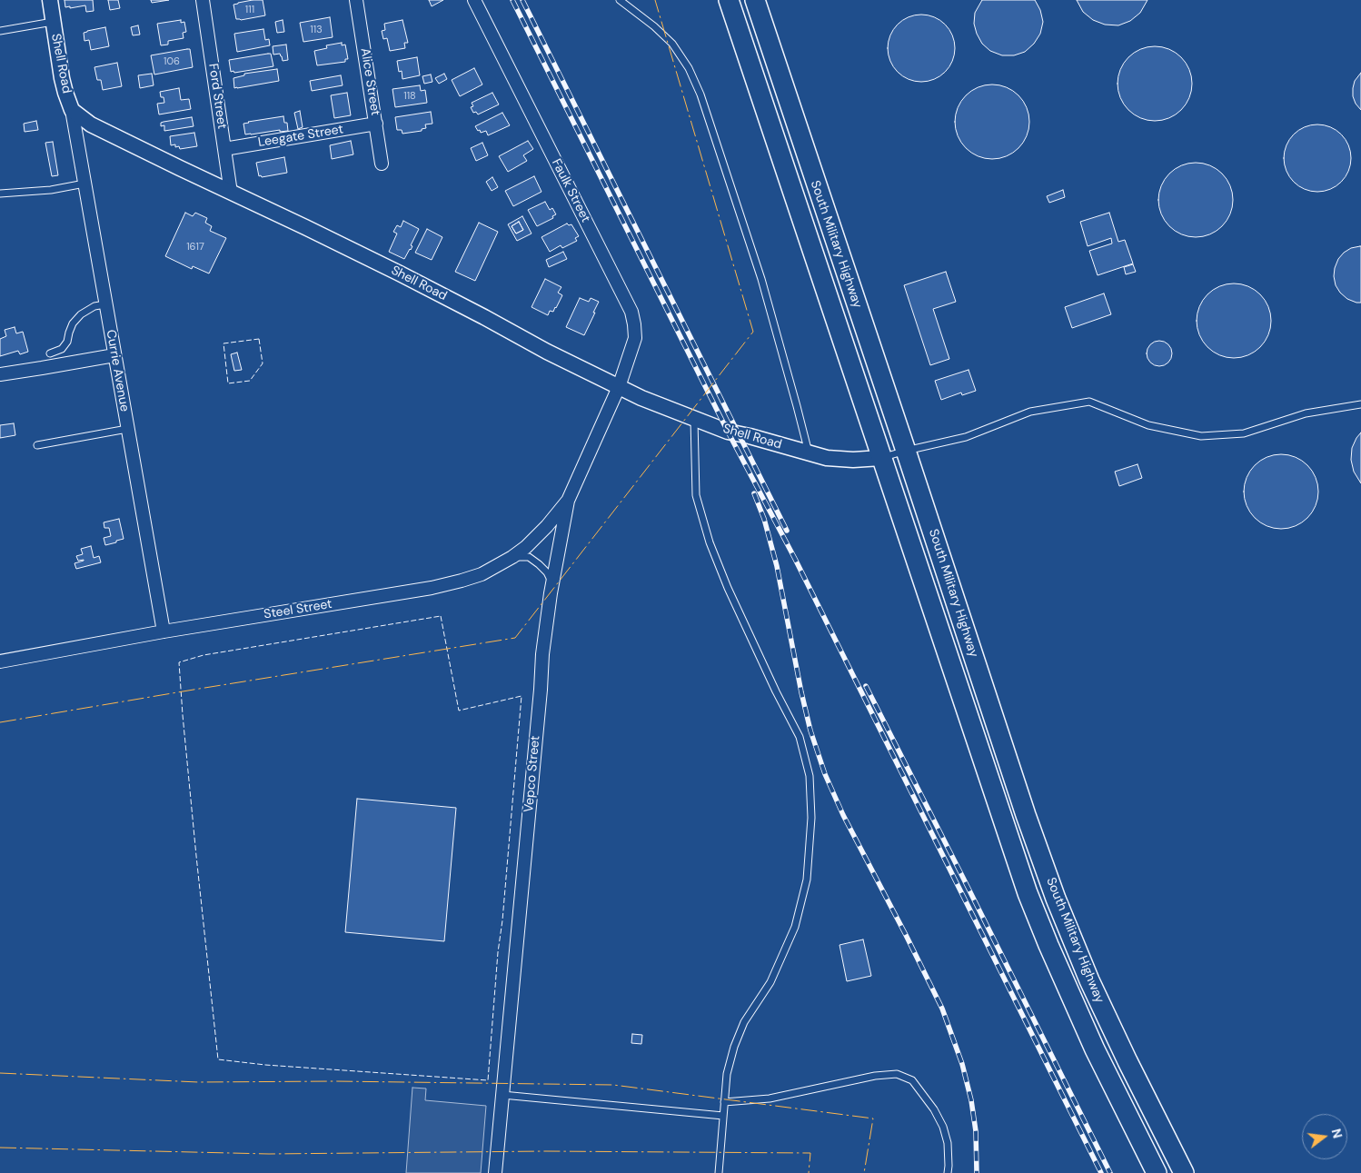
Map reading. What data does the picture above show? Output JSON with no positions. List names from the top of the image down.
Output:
{
  "streets": {
    "main road": ["South Military Highway"],
    "street": [
      "Shell Road",
      "Alice Street",
      "Ford Street",
      "Leegate Street",
      "Faulk Street",
      "Currie Avenue",
      "Steel Street",
      "Vepco Street"
    ]
  },
  "crossings": [
    ["Shell Road", "Ford Street"],
    ["Shell Road", "Faulk Street"],
    ["Shell Road", "South Military Highway"],
    ["Shell Road", "Currie Avenue"],
    ["Shell Road", "Vepco Street"],
    ["Alice Street", "Leegate Street"],
    ["Ford Street", "Leegate Street"],
    ["Faulk Street", "Vepco Street"],
    ["Currie Avenue", "Steel Street"],
    ["Steel Street", "Vepco Street"]
  ],
  "house_numbers": [
    "111",
    "113",
    "106",
    "118",
    "1617"
  ],
  "north": "right"
}
